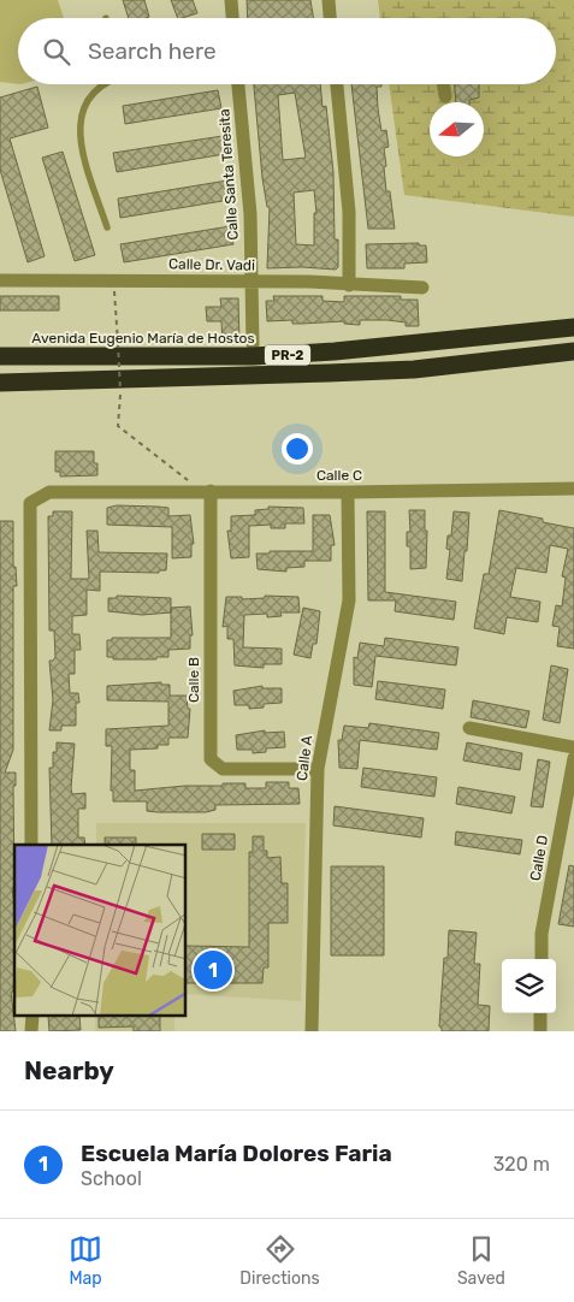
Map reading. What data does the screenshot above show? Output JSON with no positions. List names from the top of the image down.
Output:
{
  "streets": {
    "highway": ["Avenida Eugenio María de Hostos", "PR-2"],
    "street": [
      "Calle Santa Teresita",
      "Calle Dr. Vadi",
      "Calle C",
      "Calle B",
      "Calle A",
      "Calle D"
    ]
  },
  "crossings": [
    ["Calle Santa Teresita", "Calle Dr. Vadi"],
    ["Calle C", "Calle B"],
    ["Calle C", "Calle A"],
    ["Calle B", "Calle A"]
  ],
  "north": "left",
  "page": {
    "search": "Search here",
    "pins": "1",
    "heading": "Nearby",
    "list": [
      {
        "mark": "1",
        "name": "Escuela María Dolores Faria",
        "note": "School",
        "value": "320 m"
      }
    ],
    "nav": ["Map", "Directions", "Saved"]
  }
}
